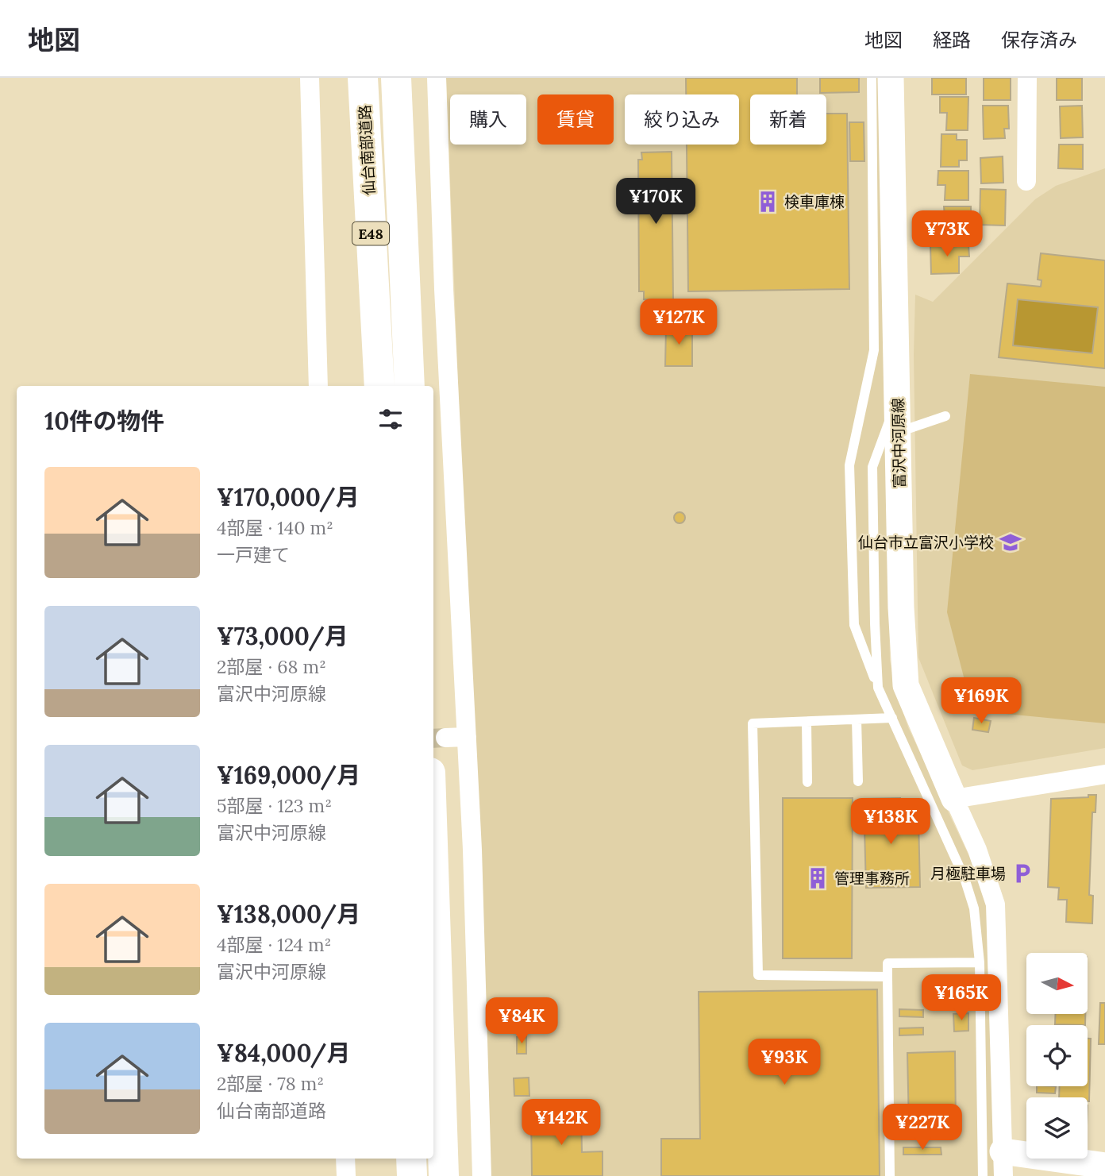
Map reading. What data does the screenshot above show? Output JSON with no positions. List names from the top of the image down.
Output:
{
  "streets": {
    "highway": ["仙台南部道路", "E48"],
    "street": ["富沢中河原線"]
  },
  "places": {
    "building": ["検車庫棟", "管理事務所"],
    "school or university": ["仙台市立富沢小学校"],
    "parking": ["月極駐車場"]
  },
  "north": "right",
  "page": {
    "header": "地図",
    "nav": ["地図", "経路", "保存済み"],
    "chip": [
      "購入",
      "賃貸",
      "絞り込み",
      "新着"
    ],
    "price": [
      "¥170K",
      "¥73K",
      "¥127K",
      "¥169K",
      "¥138K",
      "¥165K",
      "¥84K",
      "¥93K",
      "¥142K",
      "¥227K"
    ],
    "heading": "10件の物件",
    "list": [
      {
        "name": "¥170,000/月",
        "note": "4部屋 · 140 m² · 一戸建て"
      },
      {
        "name": "¥73,000/月",
        "note": "2部屋 · 68 m² · 富沢中河原線"
      },
      {
        "name": "¥169,000/月",
        "note": "5部屋 · 123 m² · 富沢中河原線"
      },
      {
        "name": "¥138,000/月",
        "note": "4部屋 · 124 m² · 富沢中河原線"
      },
      {
        "name": "¥84,000/月",
        "note": "2部屋 · 78 m² · 仙台南部道路"
      }
    ]
  }
}
